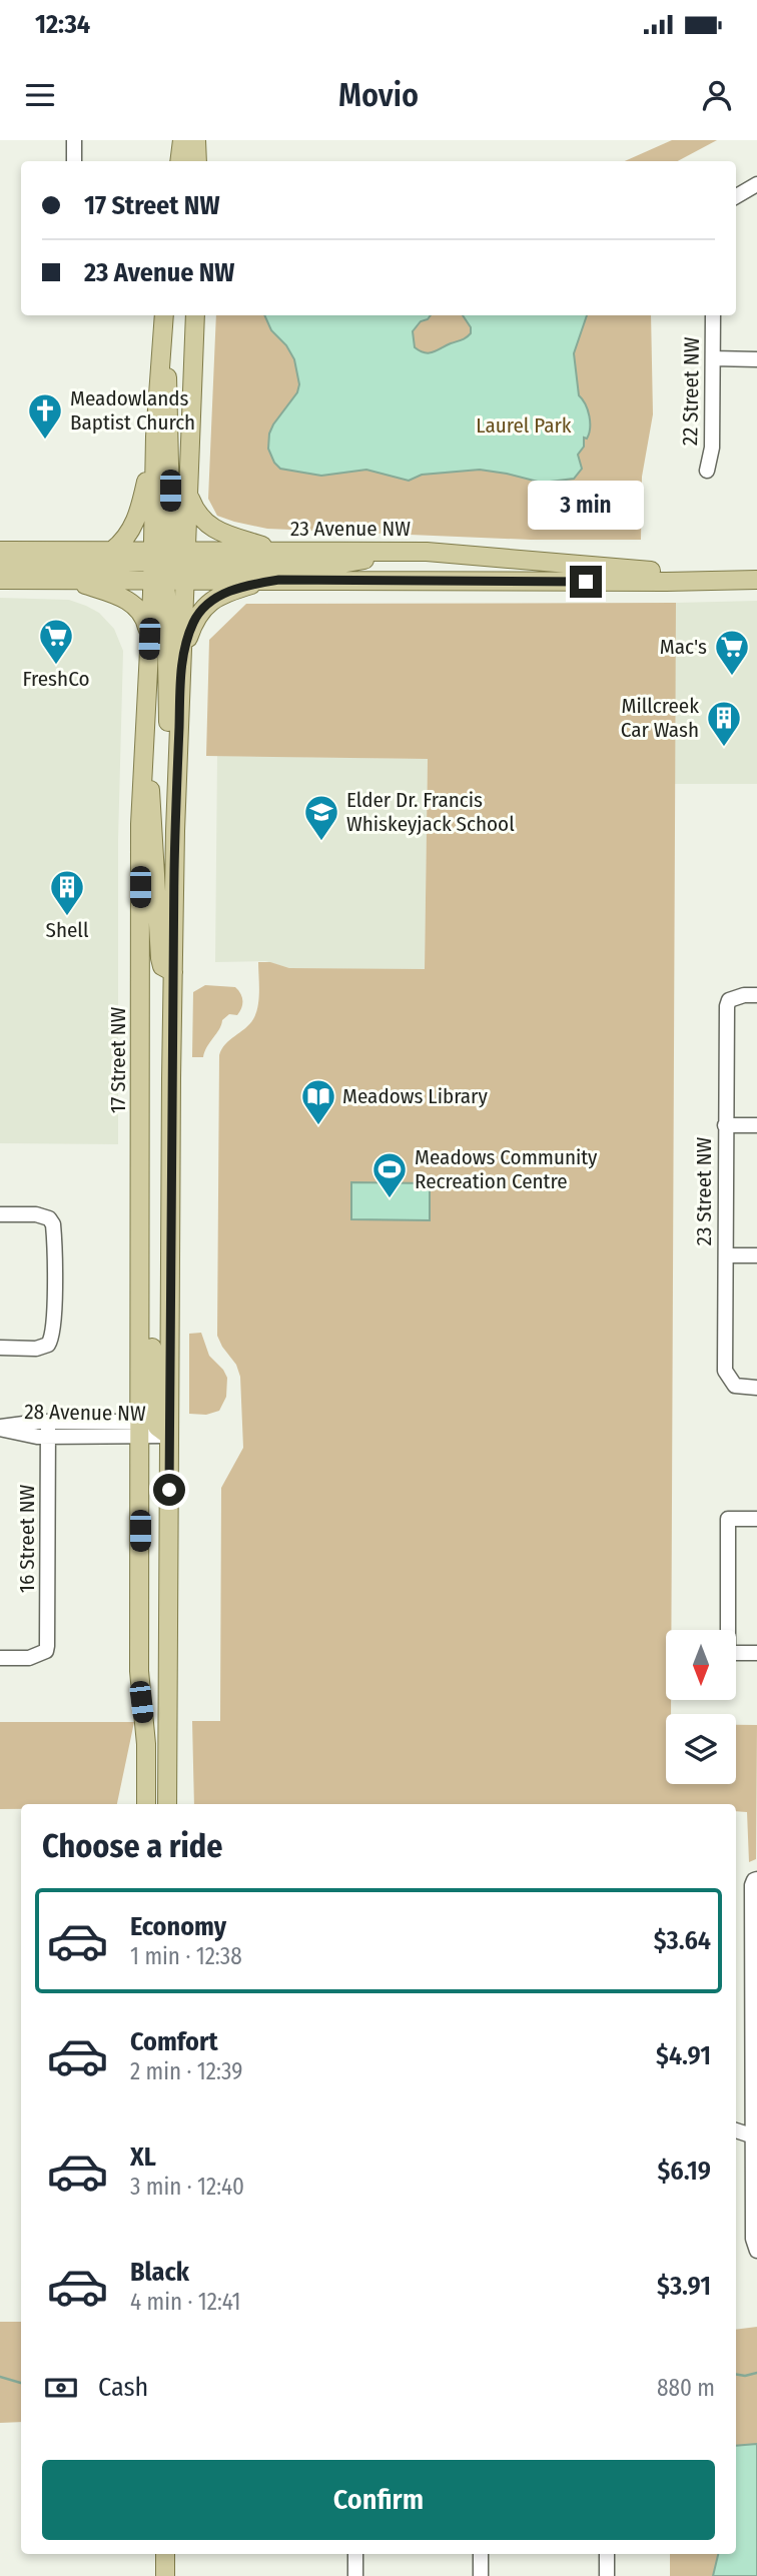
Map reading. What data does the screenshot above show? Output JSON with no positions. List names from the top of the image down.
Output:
{
  "streets": {
    "main road": ["23 Avenue NW", "17 Street NW"],
    "street": [
      "22 Street NW",
      "23 Street NW",
      "28 Avenue NW",
      "16 Street NW"
    ]
  },
  "crossings": [
    ["23 Avenue NW", "17 Street NW"],
    ["17 Street NW", "28 Avenue NW"],
    ["28 Avenue NW", "16 Street NW"]
  ],
  "parks": ["Laurel Park"],
  "places": {
    "church": ["Meadowlands Baptist Church"],
    "supermarket": ["FreshCo", "Mac's"],
    "building": ["Millcreek Car Wash", "Shell"],
    "school or university": ["Elder Dr. Francis Whiskeyjack School"],
    "library": ["Meadows Library"],
    "sports": ["Meadows Community Recreation Centre"]
  },
  "north": "bottom",
  "page": {
    "status": "12:34",
    "header": "Movio",
    "banner": ["17 Street NW", "23 Avenue NW"],
    "bubble": "3 min",
    "heading": "Choose a ride",
    "list": [
      {
        "name": "Economy",
        "note": "1 min · 12:38",
        "value": "$3.64"
      },
      {
        "name": "Comfort",
        "note": "2 min · 12:39",
        "value": "$4.91"
      },
      {
        "name": "XL",
        "note": "3 min · 12:40",
        "value": "$6.19"
      },
      {
        "name": "Black",
        "note": "4 min · 12:41",
        "value": "$3.91"
      }
    ],
    "pay": ["Cash", "880 m"],
    "buttons": "Confirm"
  }
}
